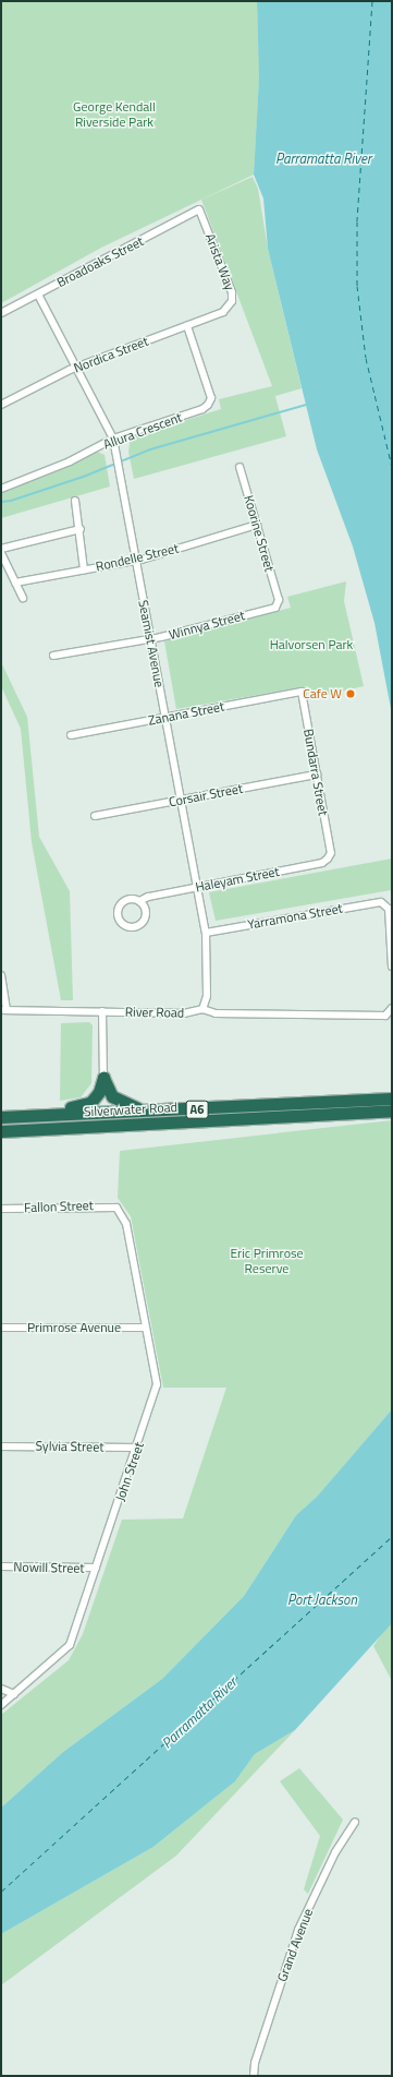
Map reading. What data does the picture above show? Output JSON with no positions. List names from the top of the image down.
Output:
{
  "streets": {
    "highway": ["Silverwater Road", "A6"],
    "street": [
      "Broadoaks Street",
      "Arista Way",
      "Nordica Street",
      "Allura Crescent",
      "Koorine Street",
      "Rondelle Street",
      "Winnya Street",
      "Seamist Avenue",
      "Zanana Street",
      "Bundarra Street",
      "Corsair Street",
      "Haleyam Street",
      "Yarramona Street",
      "River Road",
      "Fallon Street",
      "Primrose Avenue",
      "Sylvia Street",
      "John Street",
      "Nowill Street",
      "Grand Avenue"
    ]
  },
  "crossings": [
    ["Broadoaks Street", "Arista Way"],
    ["Broadoaks Street", "Seamist Avenue"],
    ["Arista Way", "Nordica Street"],
    ["Nordica Street", "Allura Crescent"],
    ["Nordica Street", "Seamist Avenue"],
    ["Allura Crescent", "Seamist Avenue"],
    ["Koorine Street", "Rondelle Street"],
    ["Koorine Street", "Winnya Street"],
    ["Rondelle Street", "Seamist Avenue"],
    ["Winnya Street", "Seamist Avenue"],
    ["Seamist Avenue", "Zanana Street"],
    ["Seamist Avenue", "Corsair Street"],
    ["Seamist Avenue", "Haleyam Street"],
    ["Seamist Avenue", "Yarramona Street"],
    ["Seamist Avenue", "River Road"],
    ["Zanana Street", "Bundarra Street"],
    ["Bundarra Street", "Corsair Street"],
    ["Bundarra Street", "Haleyam Street"],
    ["Fallon Street", "John Street"],
    ["Primrose Avenue", "John Street"],
    ["Sylvia Street", "John Street"],
    ["John Street", "Nowill Street"]
  ],
  "water": ["Parramatta River", "Port Jackson"],
  "parks": ["George Kendall Riverside Park", "Halvorsen Park", "Eric Primrose Reserve"],
  "places": ["Cafe W"]
}
